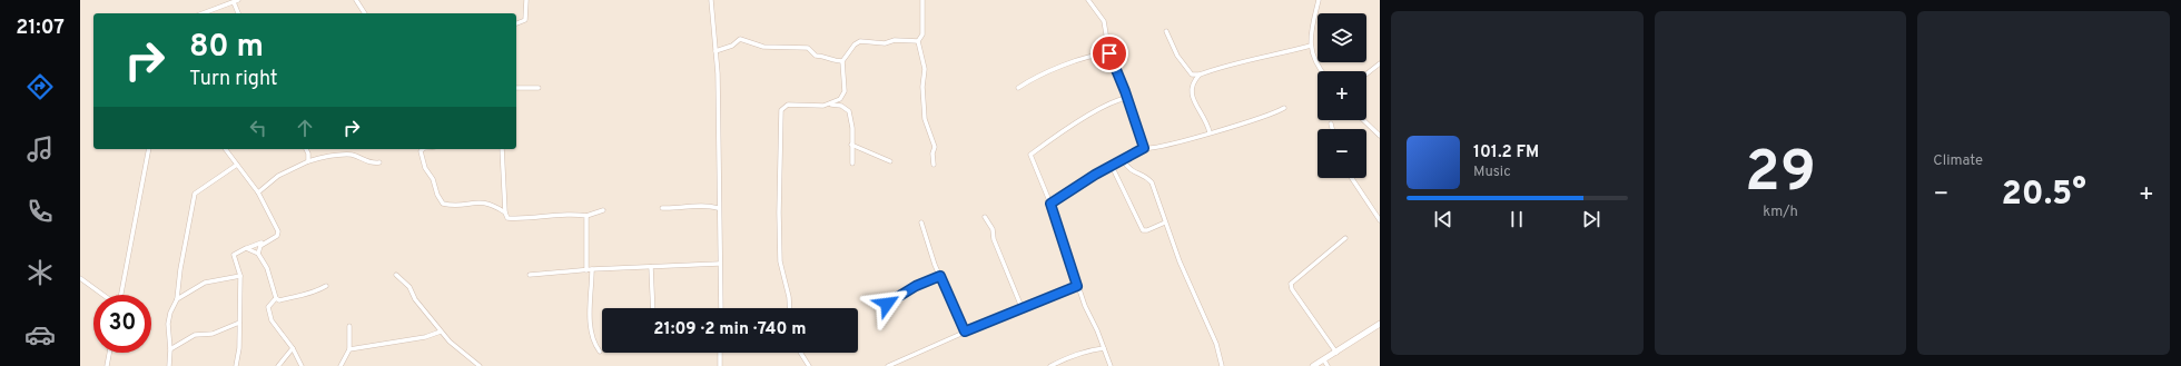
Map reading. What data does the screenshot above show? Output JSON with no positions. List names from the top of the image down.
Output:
{
  "page": {
    "tabs": "21:07",
    "tile": [
      ["29", "km/h"],
      "Climate"
    ],
    "map_buttons": ["+", "−"],
    "turn": ["80 m", "Turn right"],
    "song": ["101.2 FM", "Music"],
    "heat": ["−", "20.5°", "+"],
    "limit": "30",
    "trip": "21:09 · 2 min · 740 m"
  }
}
